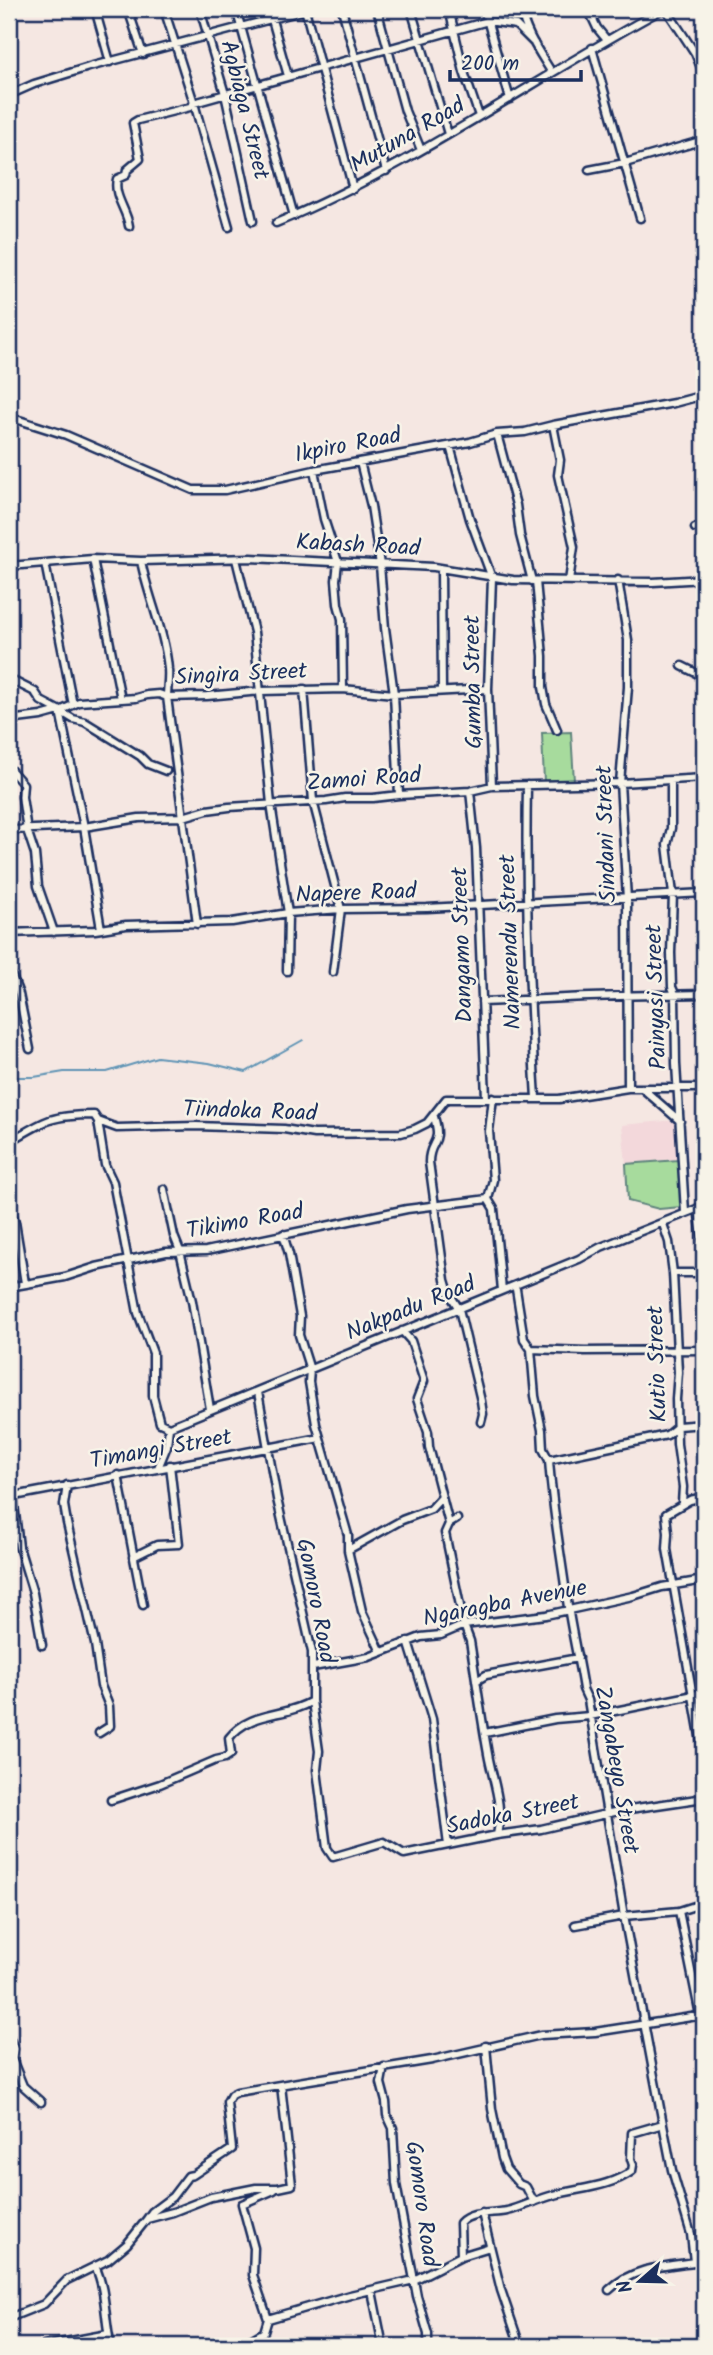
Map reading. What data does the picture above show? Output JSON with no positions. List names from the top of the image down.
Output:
{
  "streets": {
    "street": [
      "Agbiaga Street",
      "Mutuna Road",
      "Ikpiro Road",
      "Kabash Road",
      "Singira Street",
      "Gumba Street",
      "Zamoi Road",
      "Sindani Street",
      "Napere Road",
      "Namerendu Street",
      "Dangamo Street",
      "Painyasi Street",
      "Tiindoka Road",
      "Tikimo Road",
      "Nakpadu Road",
      "Kutio Street",
      "Timangi Street",
      "Gomoro Road",
      "Ngaragba Avenue",
      "Zangabeyo Street",
      "Sadoka Street"
    ]
  },
  "crossings": [
    ["Kabash Road", "Gumba Street"],
    ["Kabash Road", "Sindani Street"],
    ["Singira Street", "Gumba Street"],
    ["Gumba Street", "Zamoi Road"],
    ["Zamoi Road", "Sindani Street"],
    ["Zamoi Road", "Namerendu Street"],
    ["Zamoi Road", "Dangamo Street"],
    ["Zamoi Road", "Painyasi Street"],
    ["Sindani Street", "Napere Road"],
    ["Napere Road", "Namerendu Street"],
    ["Napere Road", "Dangamo Street"],
    ["Napere Road", "Painyasi Street"],
    ["Dangamo Street", "Tiindoka Road"],
    ["Dangamo Street", "Tikimo Road"],
    ["Painyasi Street", "Nakpadu Road"],
    ["Nakpadu Road", "Kutio Street"],
    ["Nakpadu Road", "Gomoro Road"],
    ["Nakpadu Road", "Zangabeyo Street"],
    ["Timangi Street", "Gomoro Road"],
    ["Gomoro Road", "Ngaragba Avenue"],
    ["Gomoro Road", "Sadoka Street"],
    ["Ngaragba Avenue", "Zangabeyo Street"],
    ["Zangabeyo Street", "Sadoka Street"]
  ],
  "scale_bar": "200 m",
  "north": "left"
}
